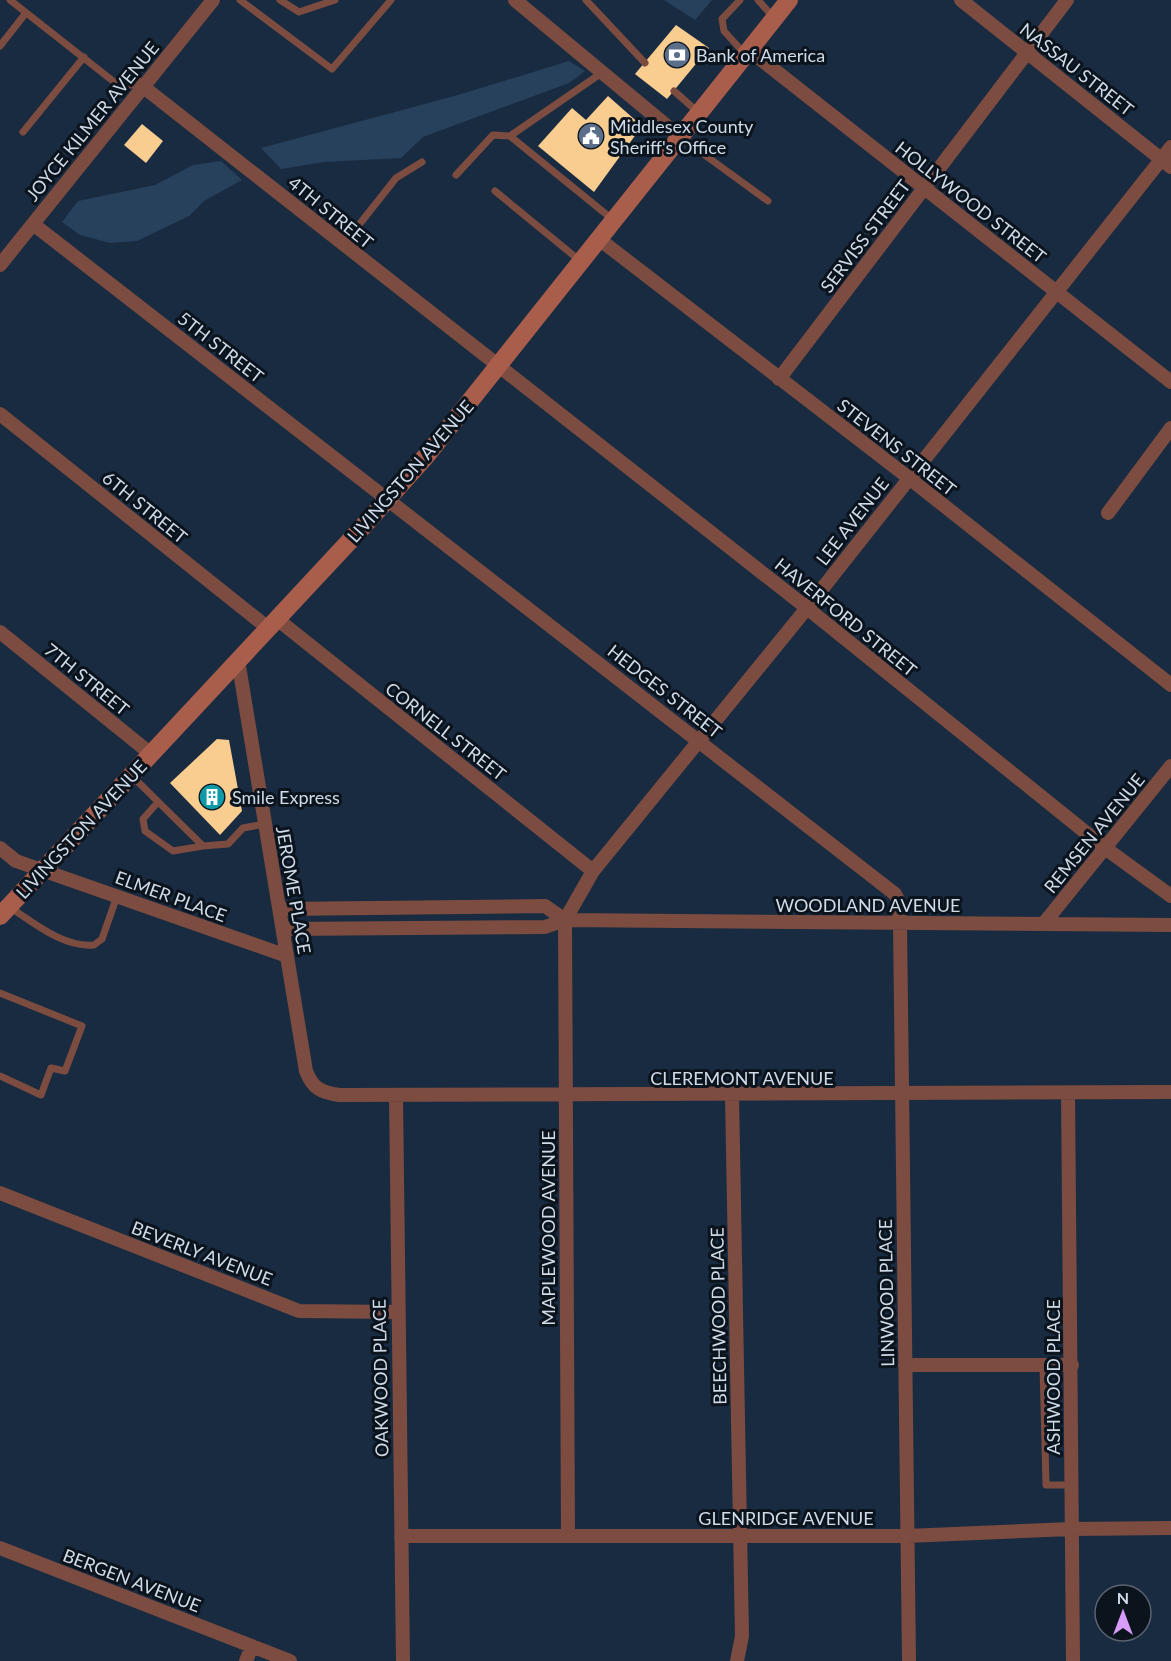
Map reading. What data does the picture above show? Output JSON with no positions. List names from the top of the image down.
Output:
{
  "streets": {
    "main road": ["LIVINGSTON AVENUE"],
    "street": [
      "NASSAU STREET",
      "JOYCE KILMER AVENUE",
      "HOLLYWOOD STREET",
      "4TH STREET",
      "SERVISS STREET",
      "5TH STREET",
      "STEVENS STREET",
      "6TH STREET",
      "LEE AVENUE",
      "HAVERFORD STREET",
      "7TH STREET",
      "HEDGES STREET",
      "CORNELL STREET",
      "REMSEN AVENUE",
      "JEROME PLACE",
      "ELMER PLACE",
      "WOODLAND AVENUE",
      "CLEREMONT AVENUE",
      "MAPLEWOOD AVENUE",
      "BEVERLY AVENUE",
      "LINWOOD PLACE",
      "BEECHWOOD PLACE",
      "ASHWOOD PLACE",
      "OAKWOOD PLACE",
      "GLENRIDGE AVENUE",
      "BERGEN AVENUE"
    ]
  },
  "crossings": [
    ["NASSAU STREET", "SERVISS STREET"],
    ["NASSAU STREET", "LEE AVENUE"],
    ["JOYCE KILMER AVENUE", "4TH STREET"],
    ["JOYCE KILMER AVENUE", "5TH STREET"],
    ["HOLLYWOOD STREET", "SERVISS STREET"],
    ["HOLLYWOOD STREET", "LIVINGSTON AVENUE"],
    ["HOLLYWOOD STREET", "LEE AVENUE"],
    ["4TH STREET", "LIVINGSTON AVENUE"],
    ["4TH STREET", "HAVERFORD STREET"],
    ["SERVISS STREET", "STEVENS STREET"],
    ["5TH STREET", "LIVINGSTON AVENUE"],
    ["5TH STREET", "HEDGES STREET"],
    ["STEVENS STREET", "LIVINGSTON AVENUE"],
    ["STEVENS STREET", "LEE AVENUE"],
    ["LIVINGSTON AVENUE", "6TH STREET"],
    ["LIVINGSTON AVENUE", "HAVERFORD STREET"],
    ["LIVINGSTON AVENUE", "7TH STREET"],
    ["LIVINGSTON AVENUE", "HEDGES STREET"],
    ["LIVINGSTON AVENUE", "CORNELL STREET"],
    ["LIVINGSTON AVENUE", "JEROME PLACE"],
    ["LIVINGSTON AVENUE", "ELMER PLACE"],
    ["6TH STREET", "CORNELL STREET"],
    ["LEE AVENUE", "HAVERFORD STREET"],
    ["LEE AVENUE", "HEDGES STREET"],
    ["LEE AVENUE", "CORNELL STREET"],
    ["LEE AVENUE", "WOODLAND AVENUE"],
    ["LEE AVENUE", "MAPLEWOOD AVENUE"],
    ["HAVERFORD STREET", "REMSEN AVENUE"],
    ["HEDGES STREET", "WOODLAND AVENUE"],
    ["HEDGES STREET", "LINWOOD PLACE"],
    ["REMSEN AVENUE", "WOODLAND AVENUE"],
    ["JEROME PLACE", "ELMER PLACE"],
    ["JEROME PLACE", "WOODLAND AVENUE"],
    ["JEROME PLACE", "CLEREMONT AVENUE"],
    ["WOODLAND AVENUE", "MAPLEWOOD AVENUE"],
    ["WOODLAND AVENUE", "LINWOOD PLACE"],
    ["CLEREMONT AVENUE", "MAPLEWOOD AVENUE"],
    ["CLEREMONT AVENUE", "LINWOOD PLACE"],
    ["CLEREMONT AVENUE", "BEECHWOOD PLACE"],
    ["CLEREMONT AVENUE", "ASHWOOD PLACE"],
    ["CLEREMONT AVENUE", "OAKWOOD PLACE"],
    ["MAPLEWOOD AVENUE", "GLENRIDGE AVENUE"],
    ["BEVERLY AVENUE", "OAKWOOD PLACE"],
    ["LINWOOD PLACE", "GLENRIDGE AVENUE"],
    ["BEECHWOOD PLACE", "GLENRIDGE AVENUE"],
    ["ASHWOOD PLACE", "GLENRIDGE AVENUE"],
    ["OAKWOOD PLACE", "GLENRIDGE AVENUE"]
  ],
  "places": {
    "bank": ["Bank of America"],
    "public building": ["Middlesex County Sheriff's Office"],
    "building": ["Smile Express"]
  },
  "north": "top"
}
